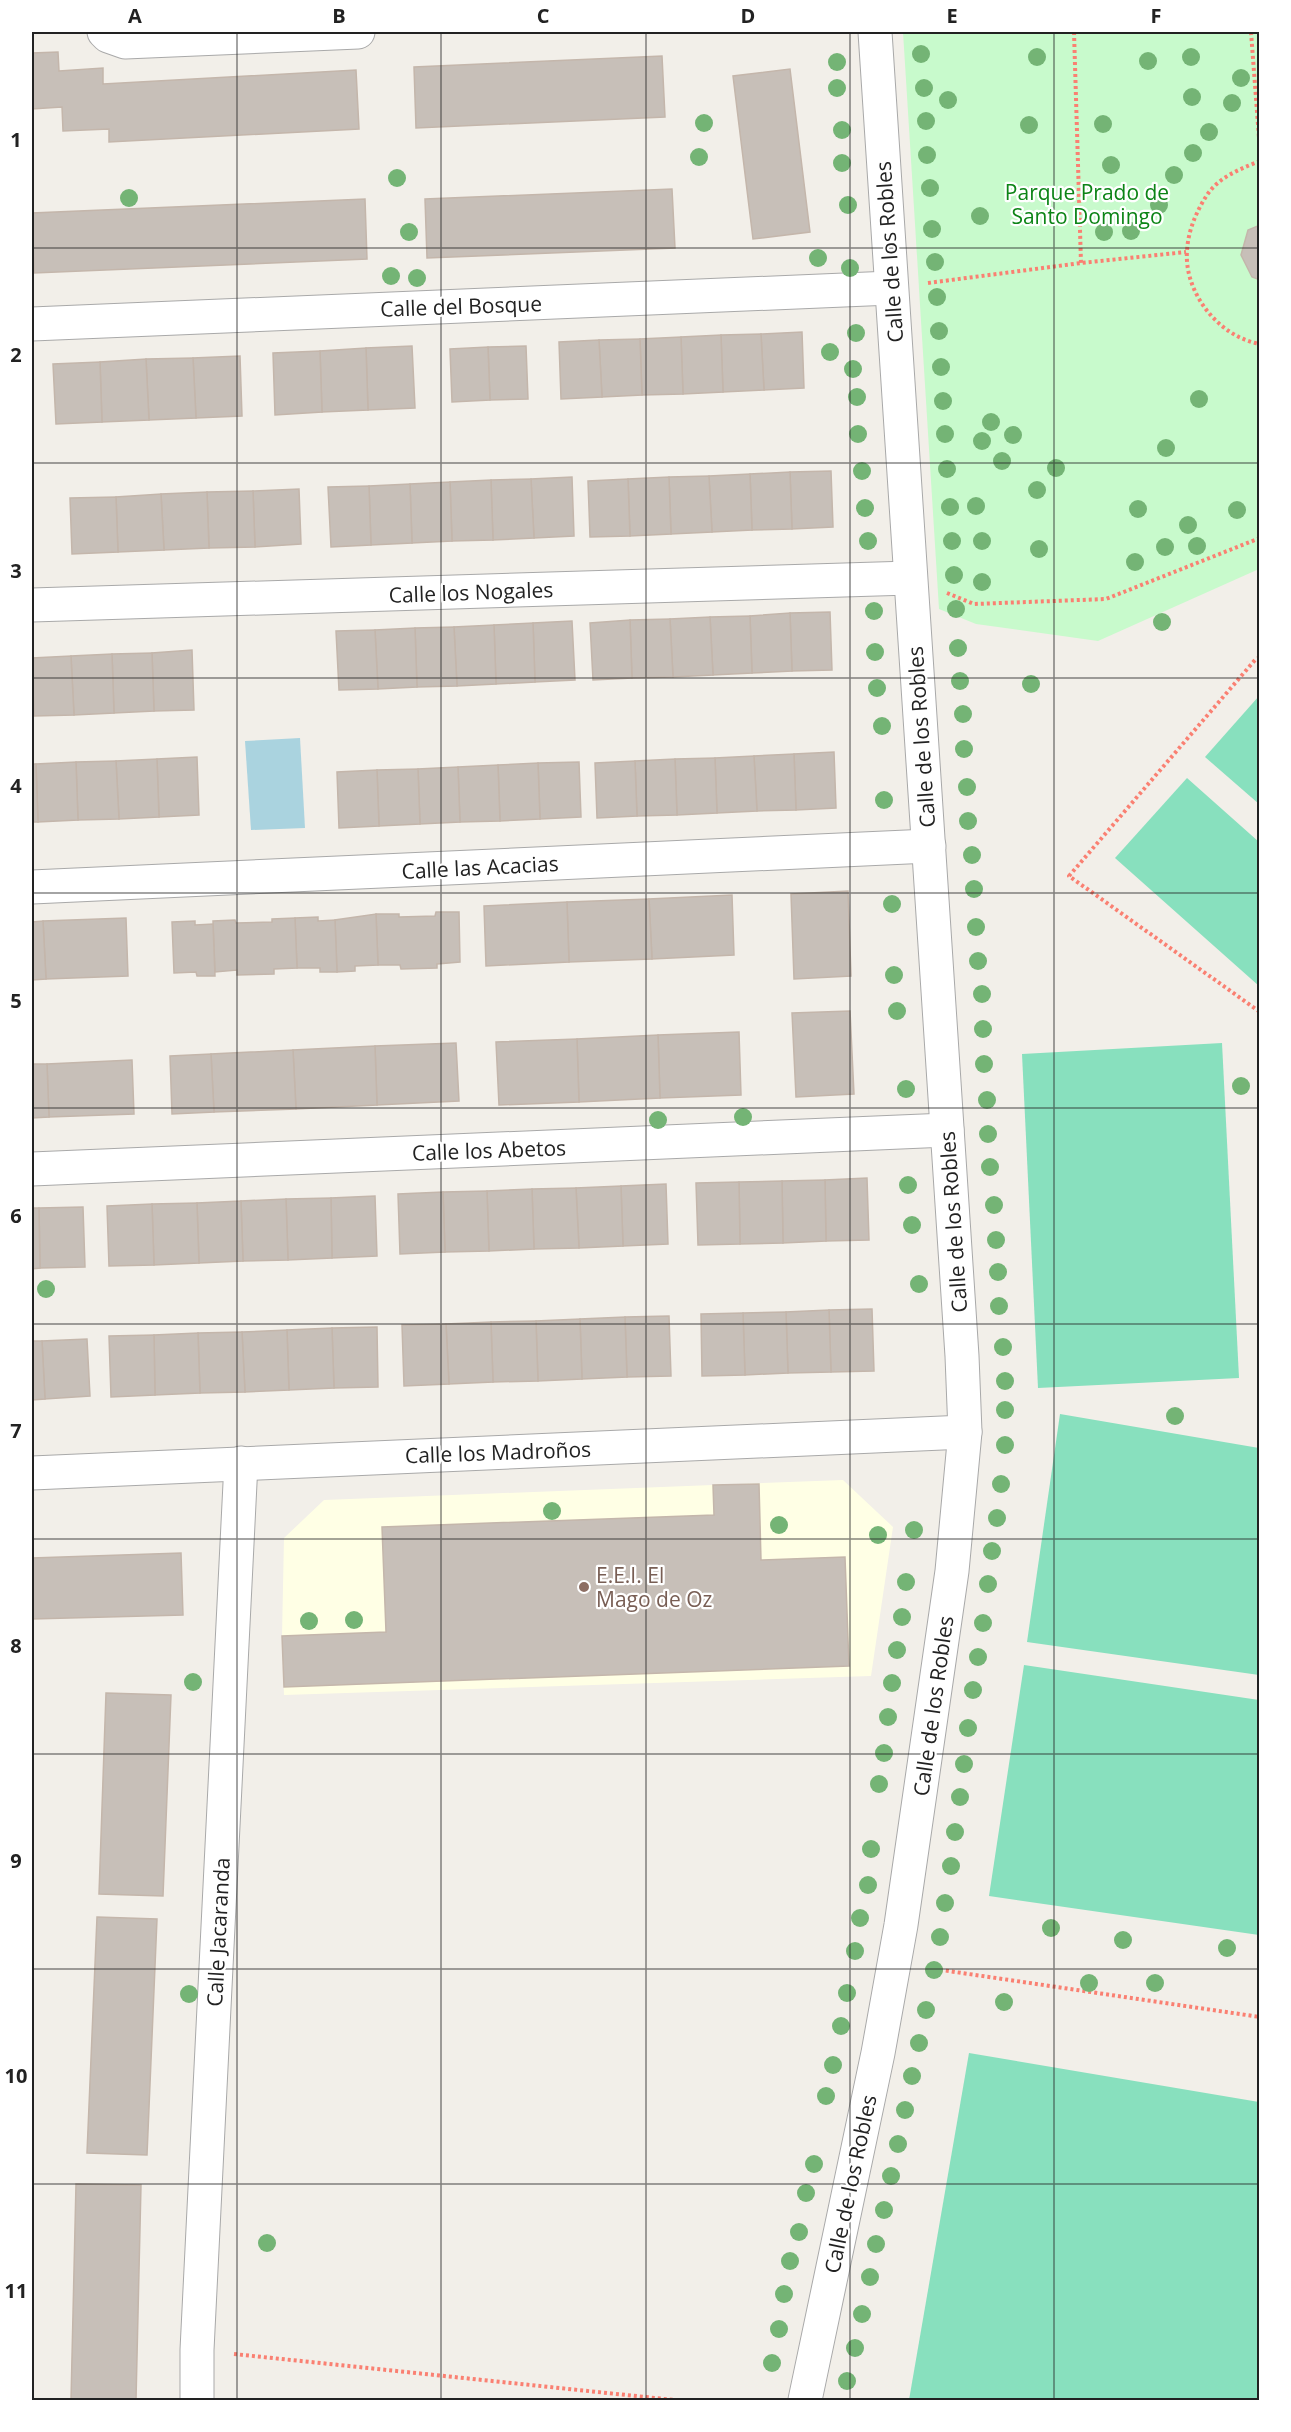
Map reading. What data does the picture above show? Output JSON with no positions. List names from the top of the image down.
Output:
{
  "streets": {
    "street": [
      "Calle de los Robles",
      "Calle del Bosque",
      "Calle los Nogales",
      "Calle las Acacias",
      "Calle los Abetos",
      "Calle los Madroños",
      "Calle Jacaranda"
    ]
  },
  "crossings": [
    ["Calle de los Robles", "Calle del Bosque"],
    ["Calle de los Robles", "Calle los Nogales"],
    ["Calle de los Robles", "Calle las Acacias"],
    ["Calle de los Robles", "Calle los Abetos"],
    ["Calle de los Robles", "Calle los Madroños"],
    ["Calle los Madroños", "Calle Jacaranda"]
  ],
  "parks": ["Parque Prado de Santo Domingo"],
  "places": ["E.E.I. El Mago de Oz"],
  "grid": {
    "columns": [
      "A",
      "B",
      "C",
      "D",
      "E",
      "F"
    ],
    "rows": [
      "1",
      "2",
      "3",
      "4",
      "5",
      "6",
      "7",
      "8",
      "9",
      "10",
      "11"
    ]
  }
}
